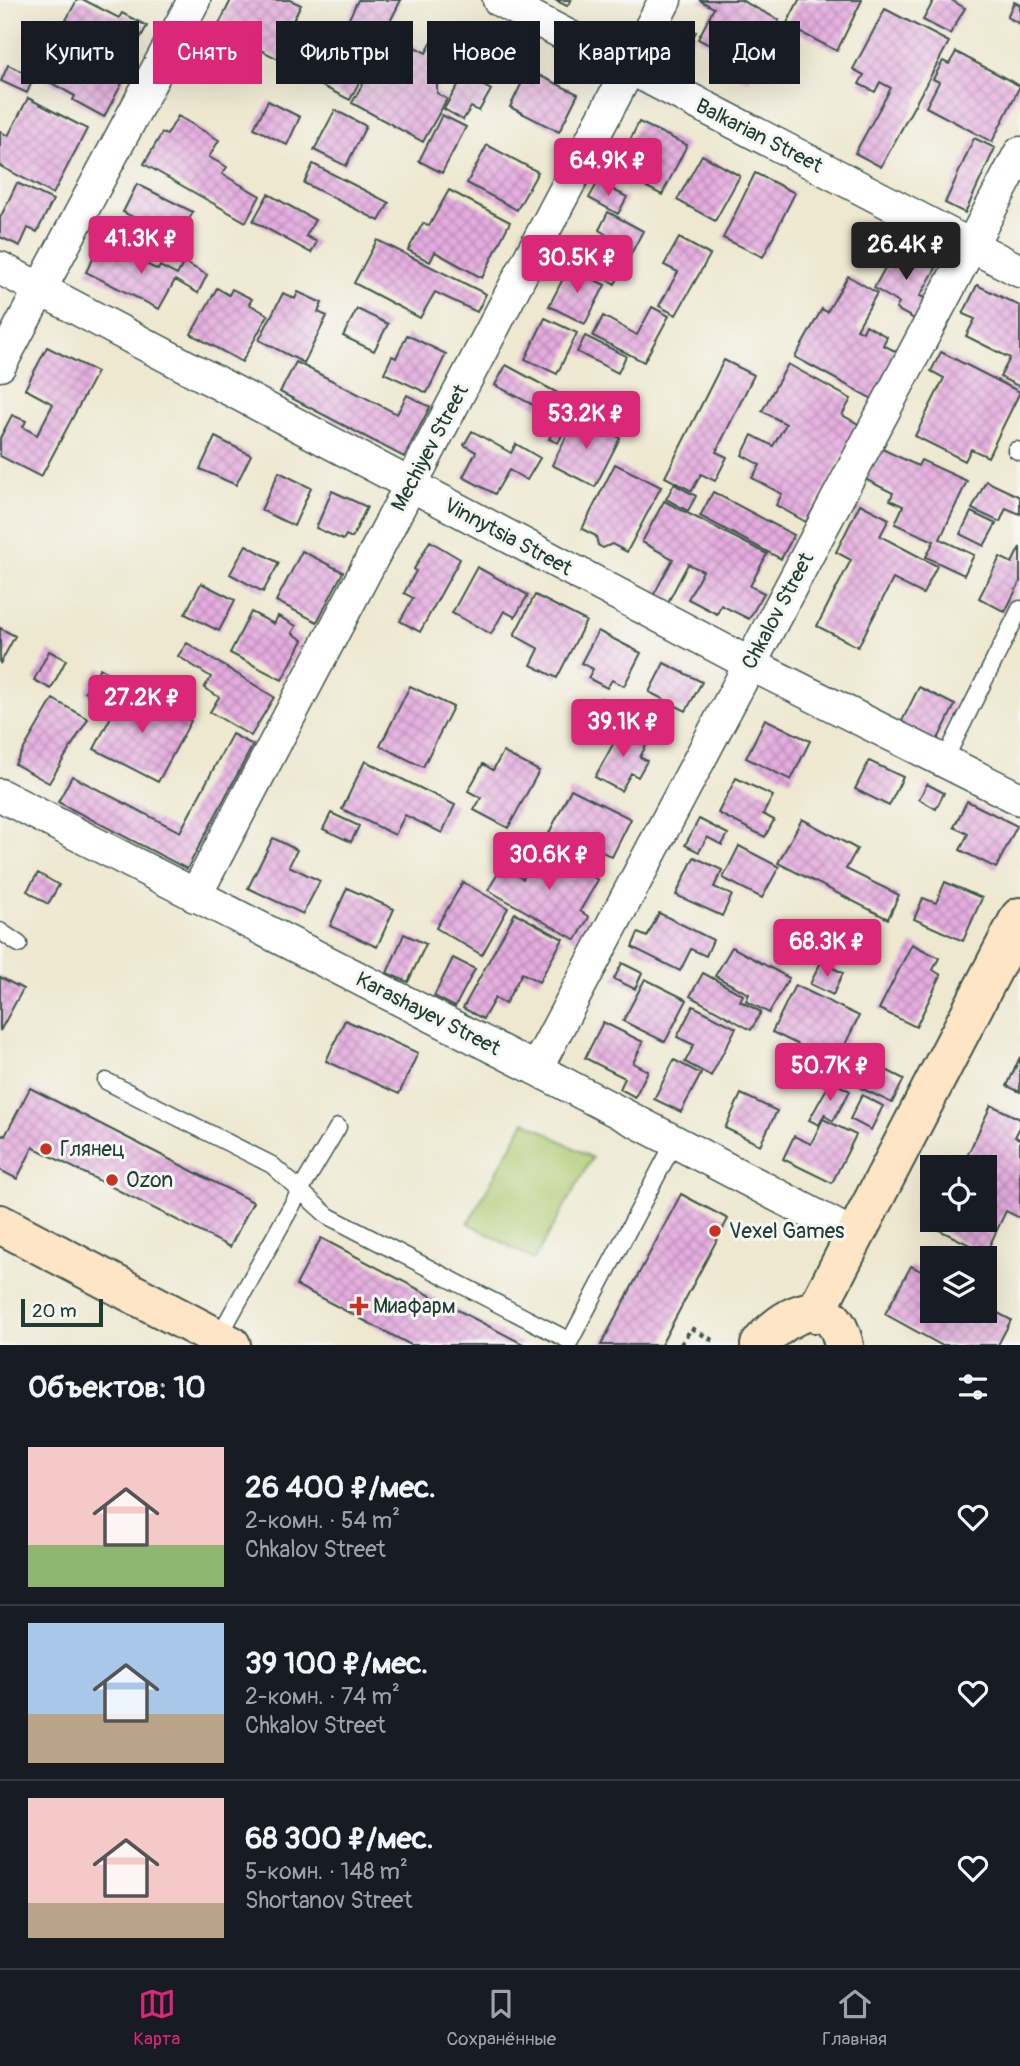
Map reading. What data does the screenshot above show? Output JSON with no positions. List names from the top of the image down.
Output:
{
  "streets": {
    "street": [
      "Balkarian Street",
      "Mechiyev Street",
      "Vinnytsia Street",
      "Chkalov Street",
      "Karashaуev Street"
    ]
  },
  "crossings": [
    ["Balkarian Street", "Chkalov Street"],
    ["Mechiyev Street", "Vinnytsia Street"],
    ["Mechiyev Street", "Karashaуev Street"],
    ["Vinnytsia Street", "Chkalov Street"],
    ["Chkalov Street", "Karashaуev Street"]
  ],
  "places": {
    "other": ["Глянец", "Ozon", "Vexel Games"],
    "health": ["Миафарм"]
  },
  "scale_bar": "20 m",
  "page": {
    "chip": [
      "Купить",
      "Снять",
      "Фильтры",
      "Новое",
      "Квартира",
      "Дом"
    ],
    "price": [
      "64.9K ₽",
      "41.3K ₽",
      "26.4K ₽",
      "30.5K ₽",
      "53.2K ₽",
      "27.2K ₽",
      "39.1K ₽",
      "30.6K ₽",
      "68.3K ₽",
      "50.7K ₽"
    ],
    "scale": "20 m",
    "heading": "Объектов: 10",
    "list": [
      {
        "name": "26 400 ₽/мес.",
        "note": "2-комн. · 54 m² · Chkalov Street"
      },
      {
        "name": "39 100 ₽/мес.",
        "note": "2-комн. · 74 m² · Chkalov Street"
      },
      {
        "name": "68 300 ₽/мес.",
        "note": "5-комн. · 148 m² · Shortanov Street"
      }
    ],
    "tabs": ["Карта", "Сохранённые", "Главная"]
  }
}
